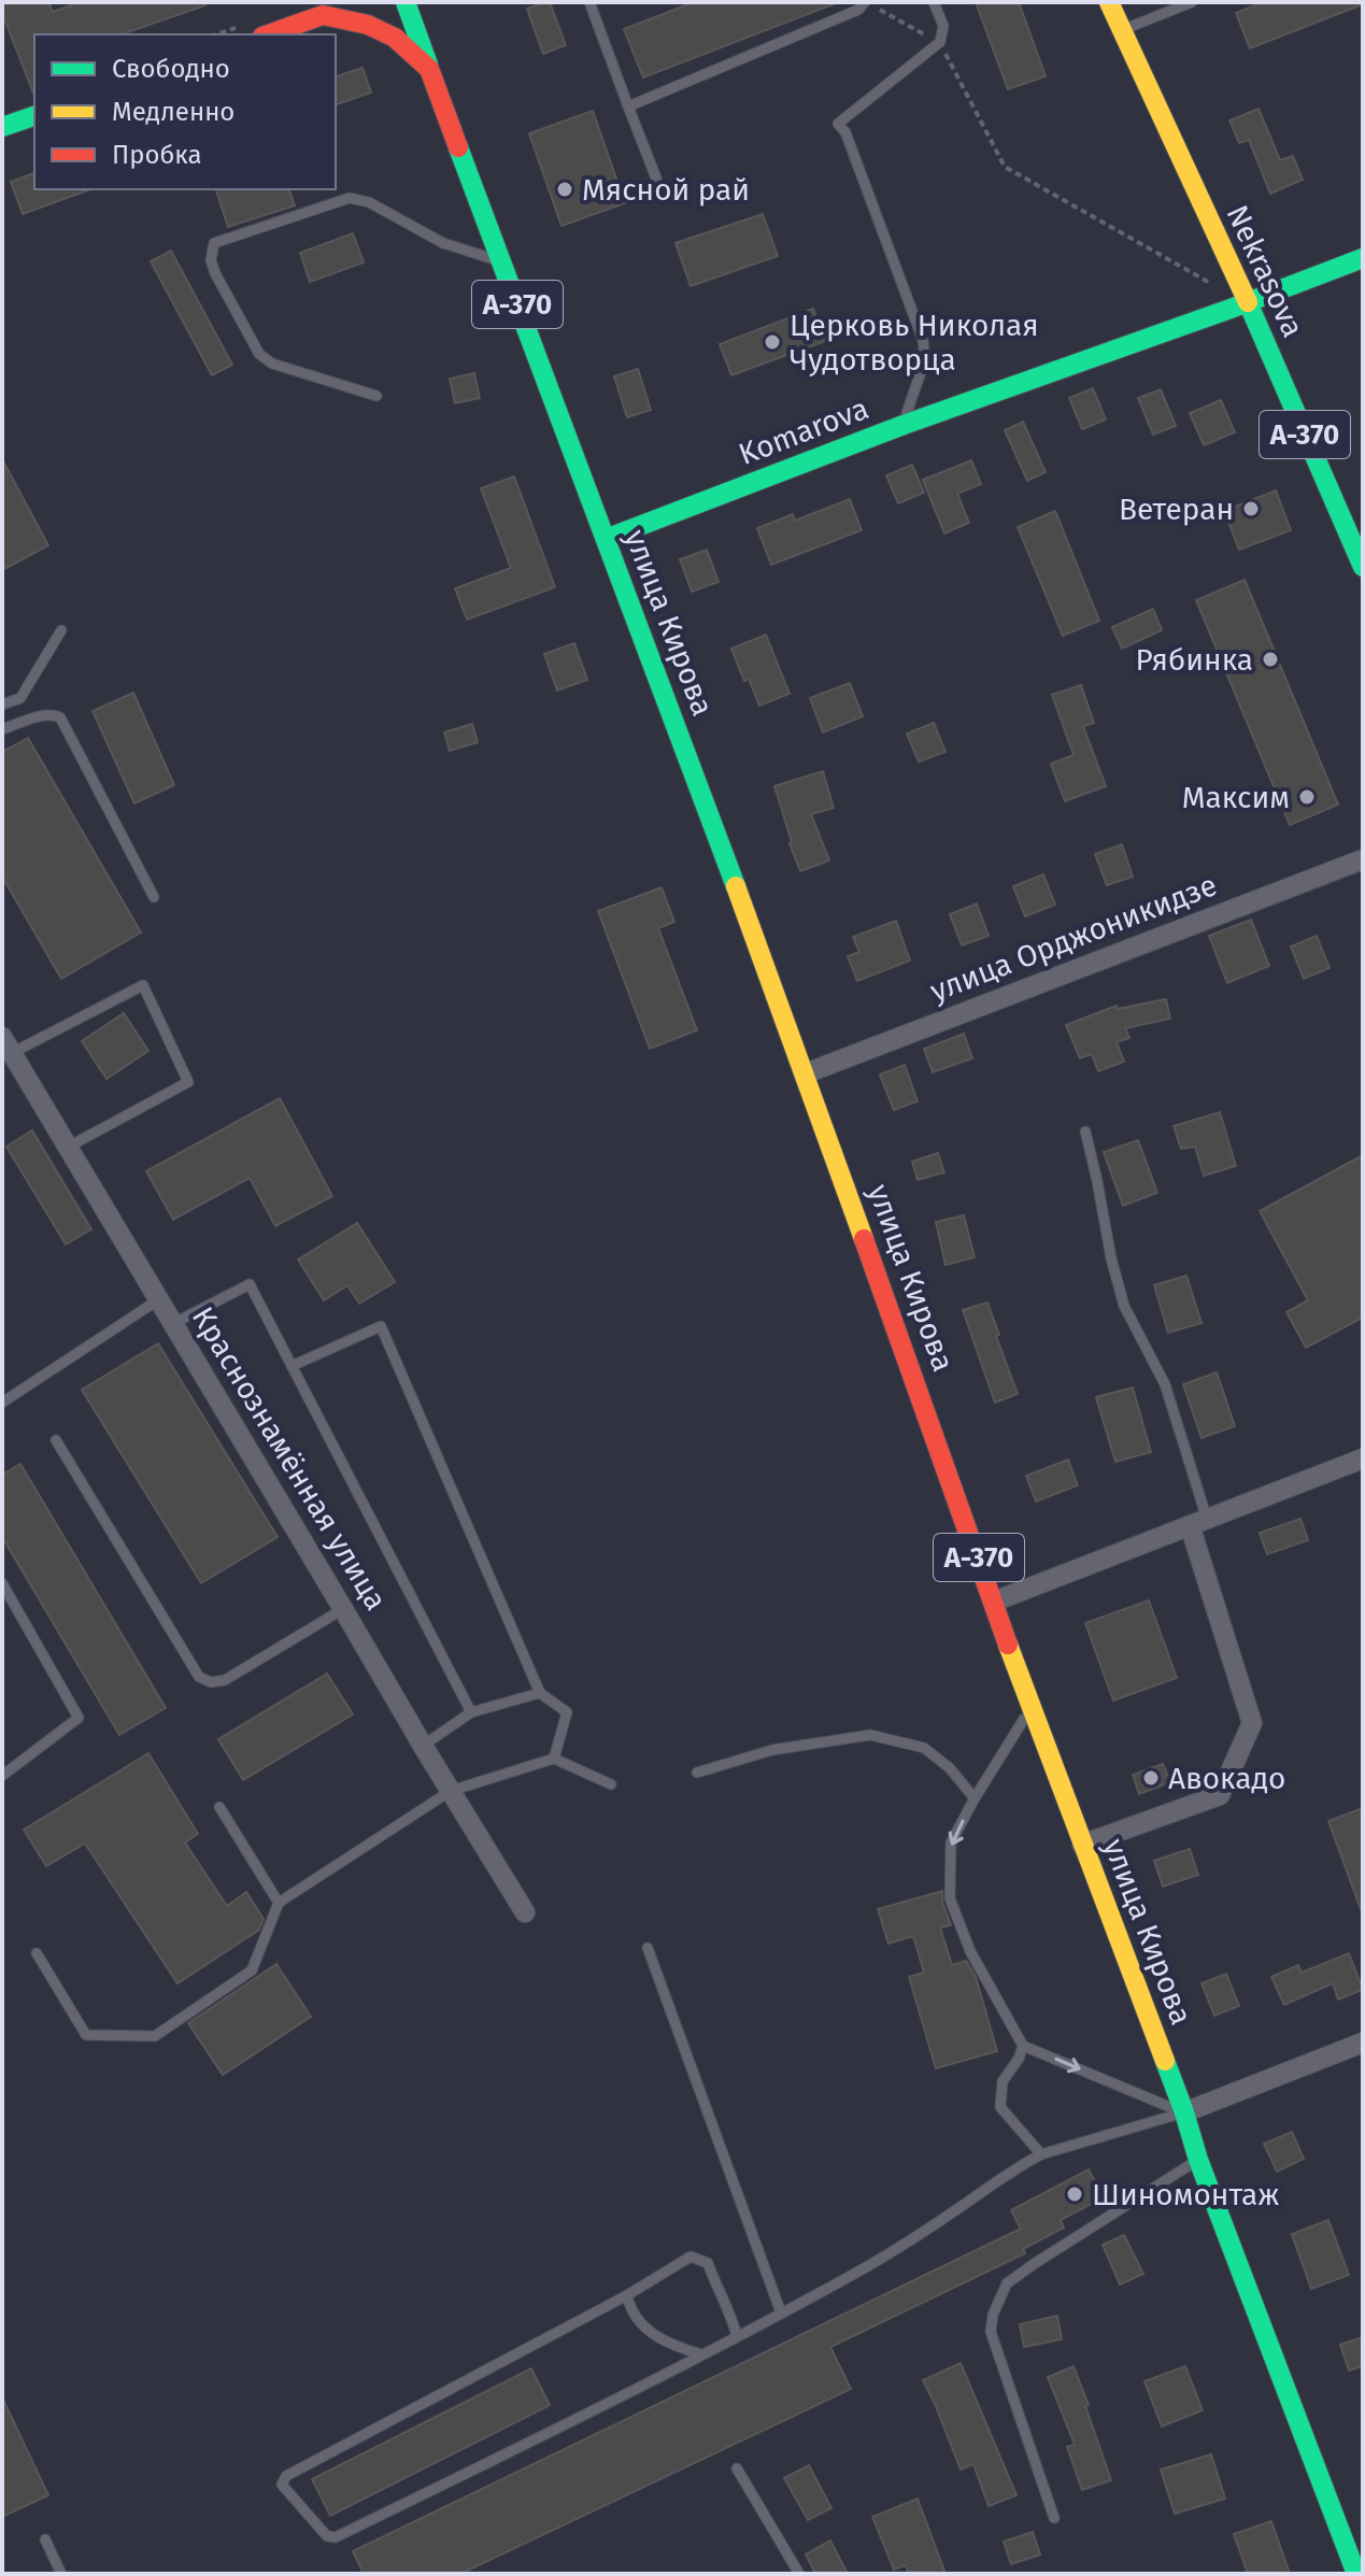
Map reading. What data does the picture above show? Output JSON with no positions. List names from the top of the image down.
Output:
{
  "streets": {
    "main road": [
      "Nekrasova",
      "А-370",
      "Komarova",
      "улица Кирова"
    ],
    "street": ["улица Орджоникидзе", "Краснознамённая улица"]
  },
  "crossings": [
    ["Nekrasova", "Komarova"],
    ["А-370", "улица Кирова"],
    ["Komarova", "улица Кирова"],
    ["улица Кирова", "улица Орджоникидзе"]
  ],
  "places": [
    "Мясной рай",
    "Церковь Николая Чудотворца",
    "Ветеран",
    "Рябинка",
    "Максим",
    "Авокадо",
    "Шиномонтаж"
  ],
  "legend": ["Свободно", "Медленно", "Пробка"]
}
